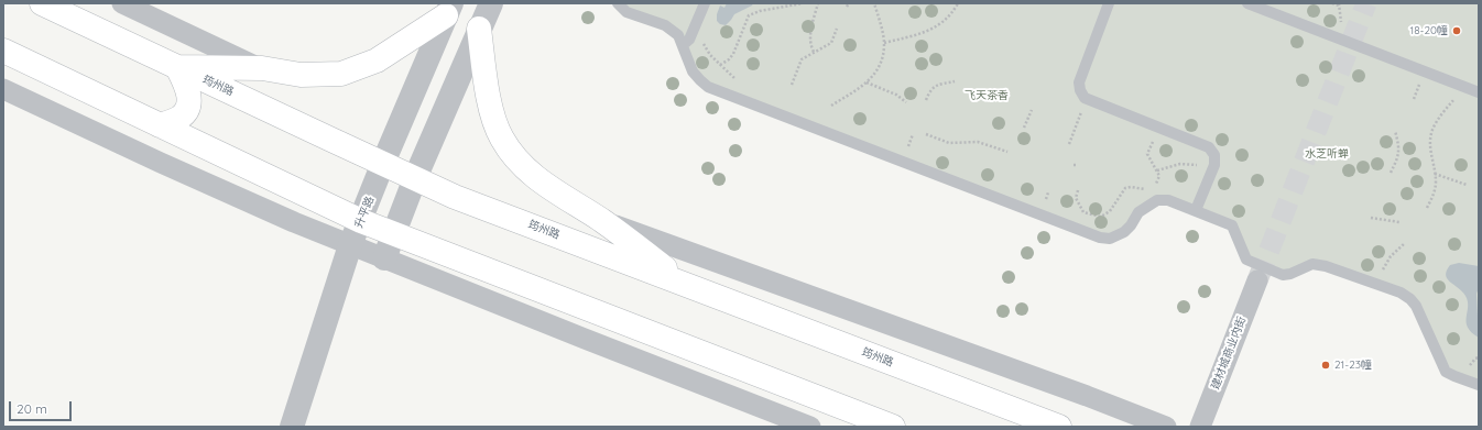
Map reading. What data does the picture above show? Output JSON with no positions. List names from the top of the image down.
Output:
{
  "streets": {
    "main road": ["筠州路"],
    "street": ["升平路", "建材城商业内街"]
  },
  "crossings": [
    ["筠州路", "升平路"]
  ],
  "parks": ["飞天茶香", "水芝听蝉"],
  "places": ["18-20幢", "21-23幢"],
  "scale_bar": "20 m"
}
